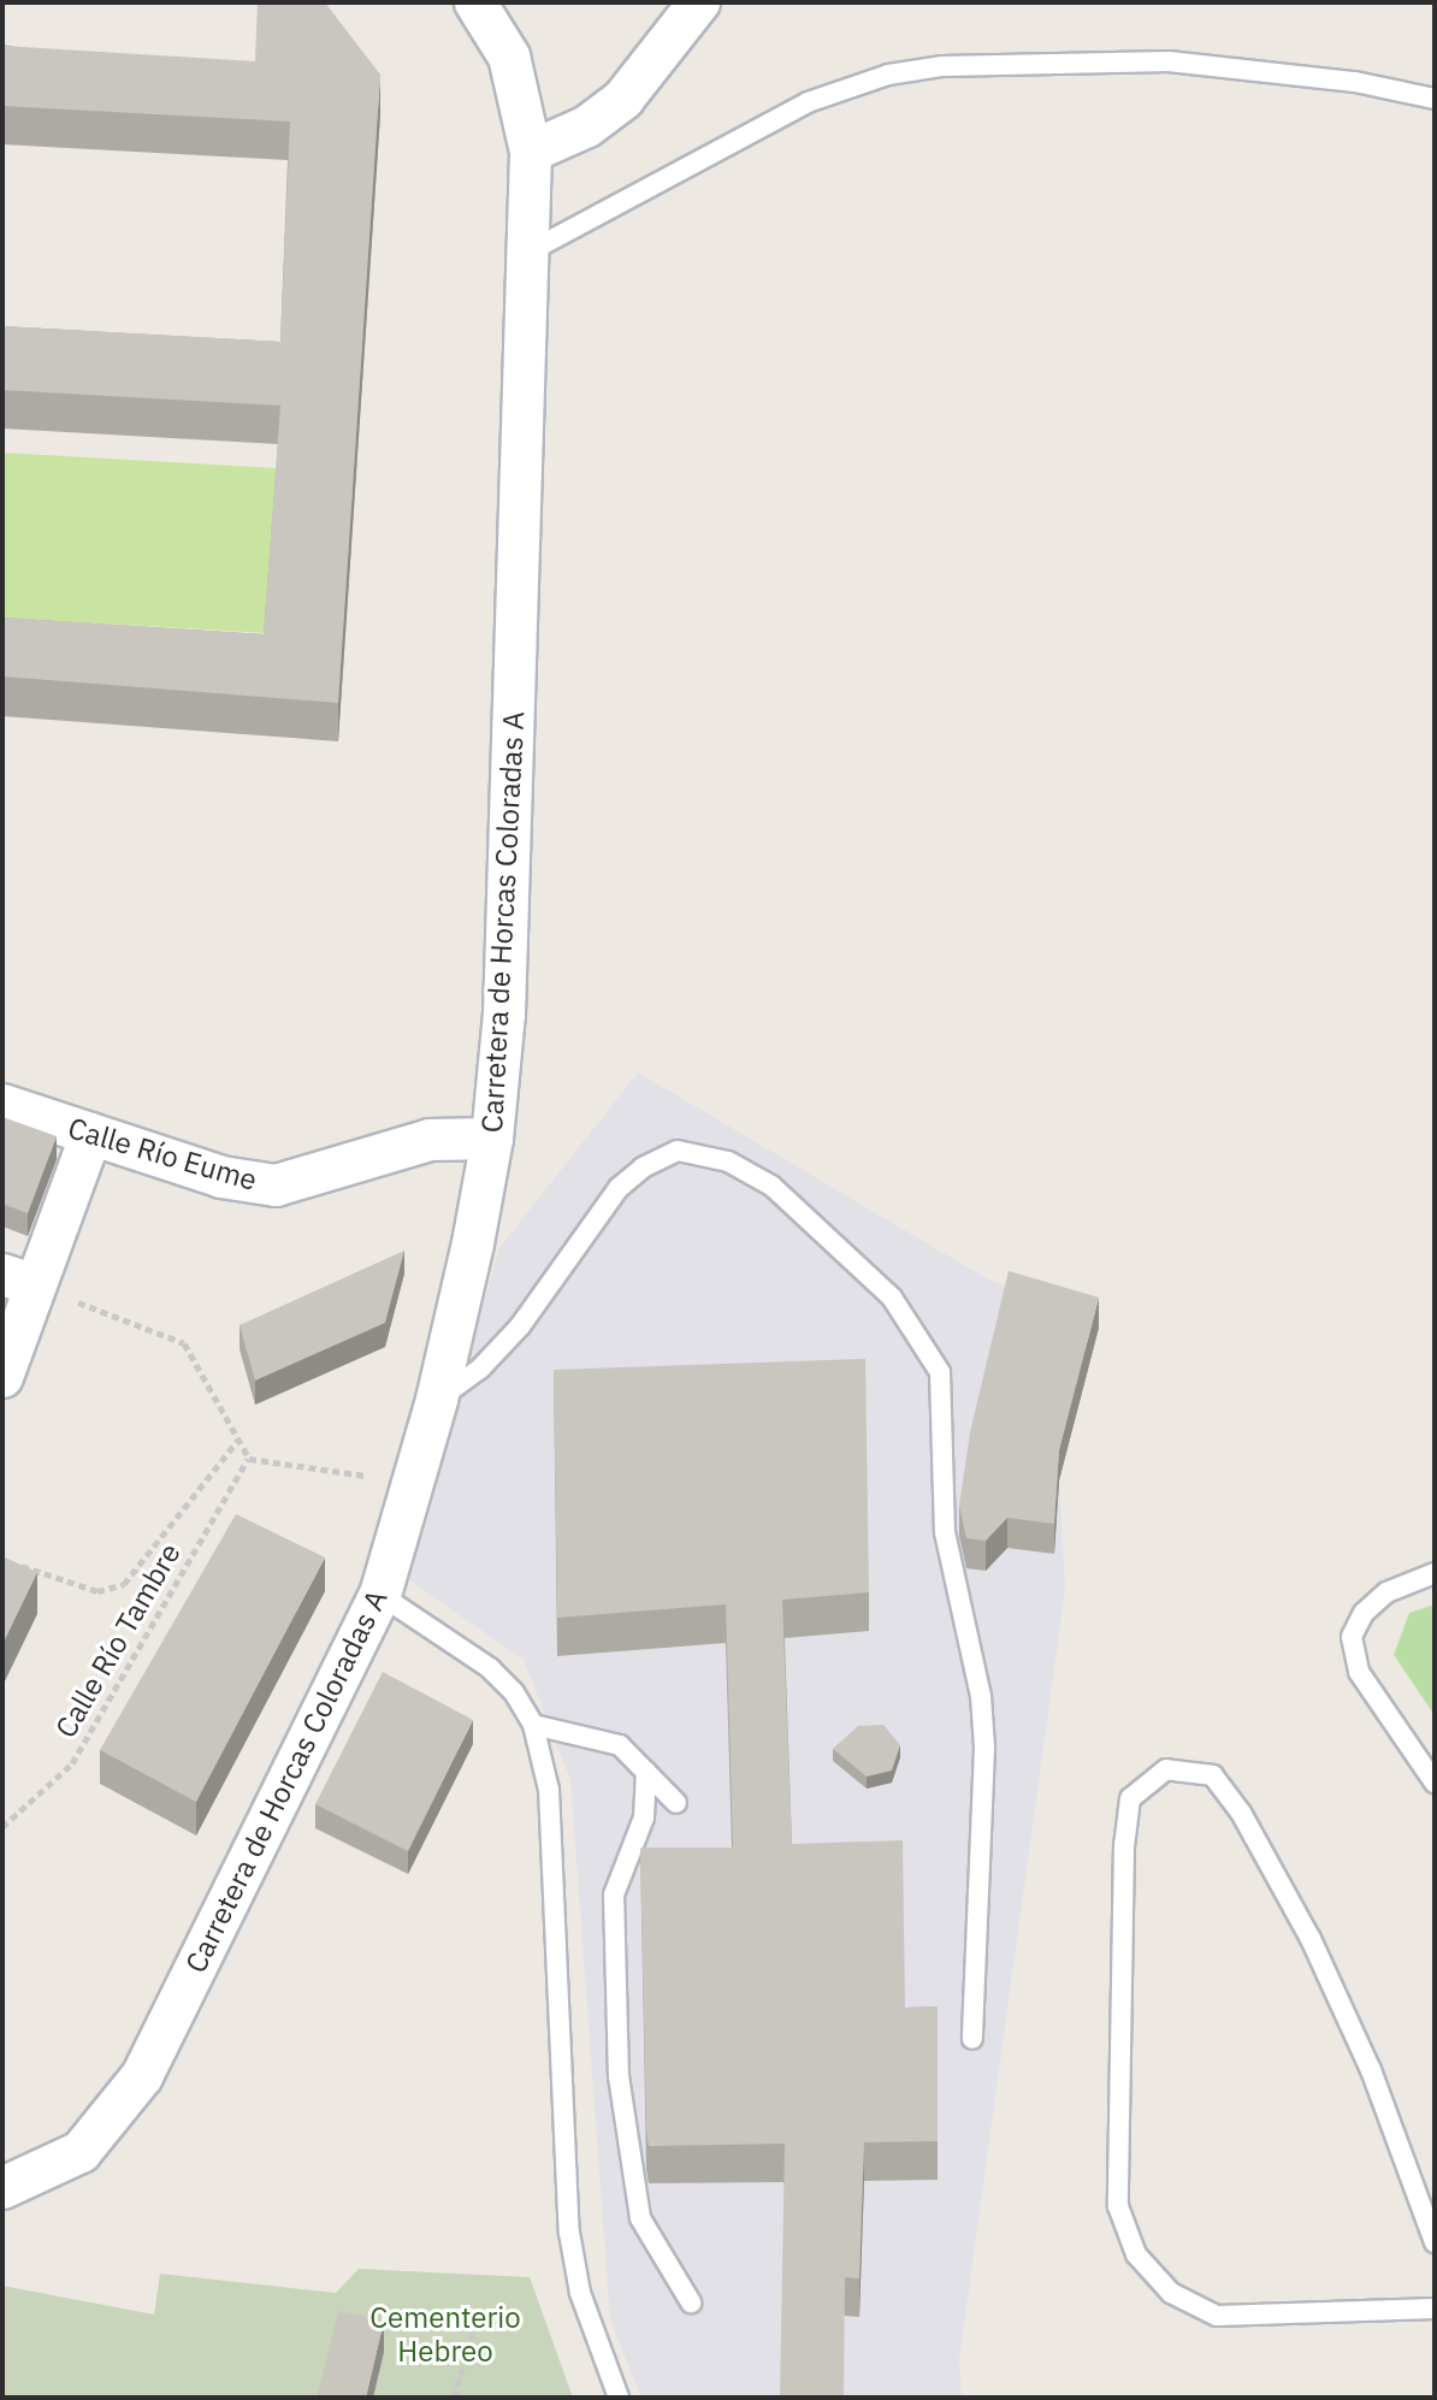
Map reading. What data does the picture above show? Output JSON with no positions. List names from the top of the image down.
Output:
{
  "streets": {
    "street": ["Carretera de Horcas Coloradas A", "Calle Río Eume"],
    "path": ["Calle Río Tambre"]
  },
  "crossings": [
    ["Carretera de Horcas Coloradas A", "Calle Río Eume"]
  ],
  "parks": ["Cementerio Hebreo"]
}
